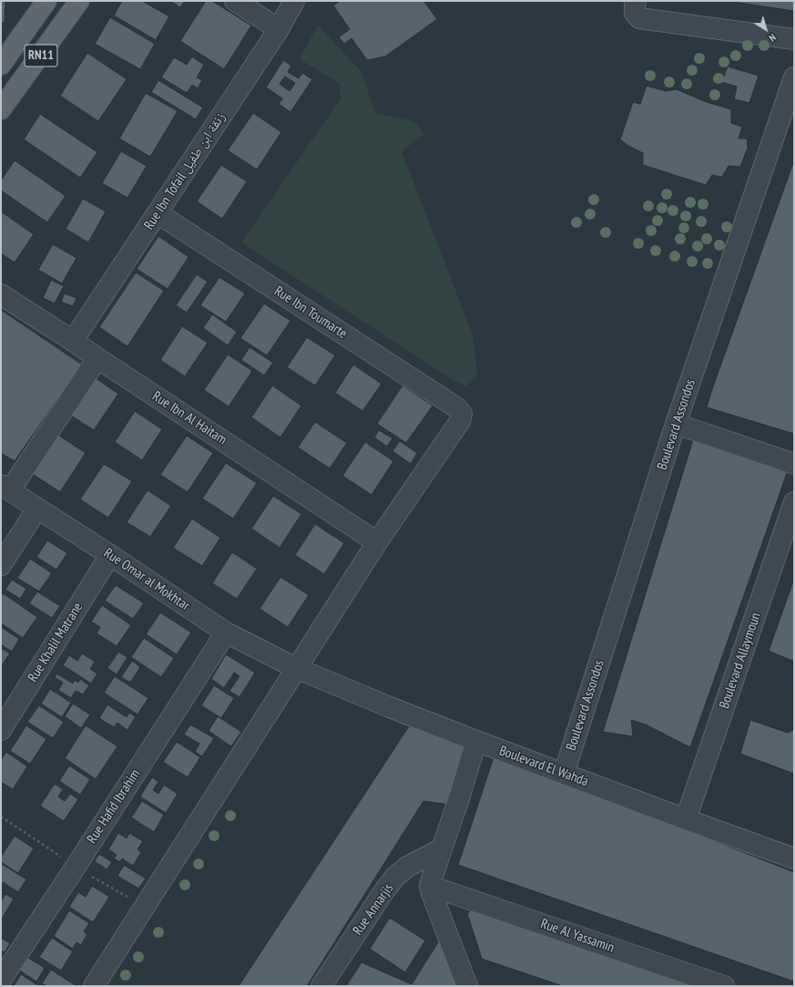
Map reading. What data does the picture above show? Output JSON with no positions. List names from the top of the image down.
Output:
{
  "streets": {
    "main road": ["RN11"],
    "street": [
      "Rue Ibn Tofail زنقة ابن طفيل",
      "Rue Ibn Toumarte",
      "Rue Ibn Al Haitam",
      "Boulevard Assondos",
      "Rue Omar al Mokhtar",
      "Rue Khalil Matrane",
      "Boulevard Allaymoun",
      "Boulevard El Wahda",
      "Rue Hafid Ibrahim",
      "Rue Annarjis",
      "Rue Al Yassamin"
    ]
  },
  "crossings": [
    ["Rue Ibn Tofail زنقة ابن طفيل", "Rue Ibn Toumarte"],
    ["Rue Ibn Tofail زنقة ابن طفيل", "Rue Ibn Al Haitam"],
    ["Rue Ibn Toumarte", "Rue Ibn Al Haitam"],
    ["Boulevard Assondos", "Boulevard El Wahda"],
    ["Rue Omar al Mokhtar", "Rue Khalil Matrane"],
    ["Rue Omar al Mokhtar", "Boulevard El Wahda"],
    ["Rue Omar al Mokhtar", "Rue Hafid Ibrahim"],
    ["Boulevard Allaymoun", "Boulevard El Wahda"]
  ],
  "north": "bottom right"
}
